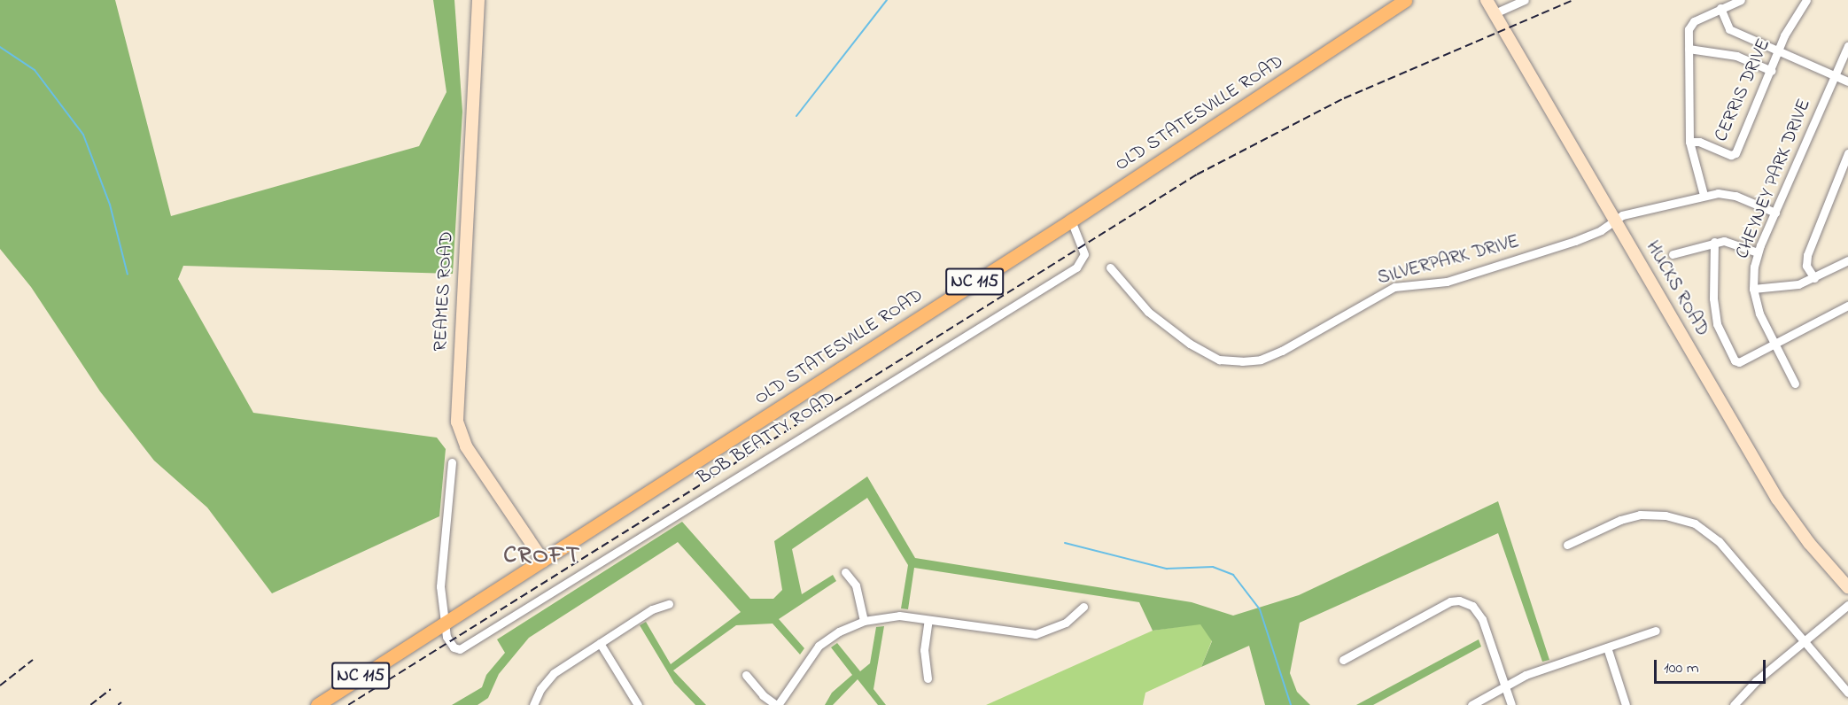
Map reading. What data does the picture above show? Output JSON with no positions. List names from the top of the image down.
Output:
{
  "streets": {
    "main road": [
      "OLD STATESVILLE ROAD",
      "NC 115",
      "HUCKS ROAD",
      "REAMES ROAD"
    ],
    "street": [
      "CERRIS DRIVE",
      "CHEYNEY PARK DRIVE",
      "SILVERPARK DRIVE",
      "BOB BEATTY ROAD"
    ]
  },
  "crossings": [
    ["OLD STATESVILLE ROAD", "REAMES ROAD"],
    ["OLD STATESVILLE ROAD", "BOB BEATTY ROAD"],
    ["CHEYNEY PARK DRIVE", "SILVERPARK DRIVE"],
    ["SILVERPARK DRIVE", "HUCKS ROAD"]
  ],
  "districts": ["CROFT"],
  "scale_bar": "100 m"
}
